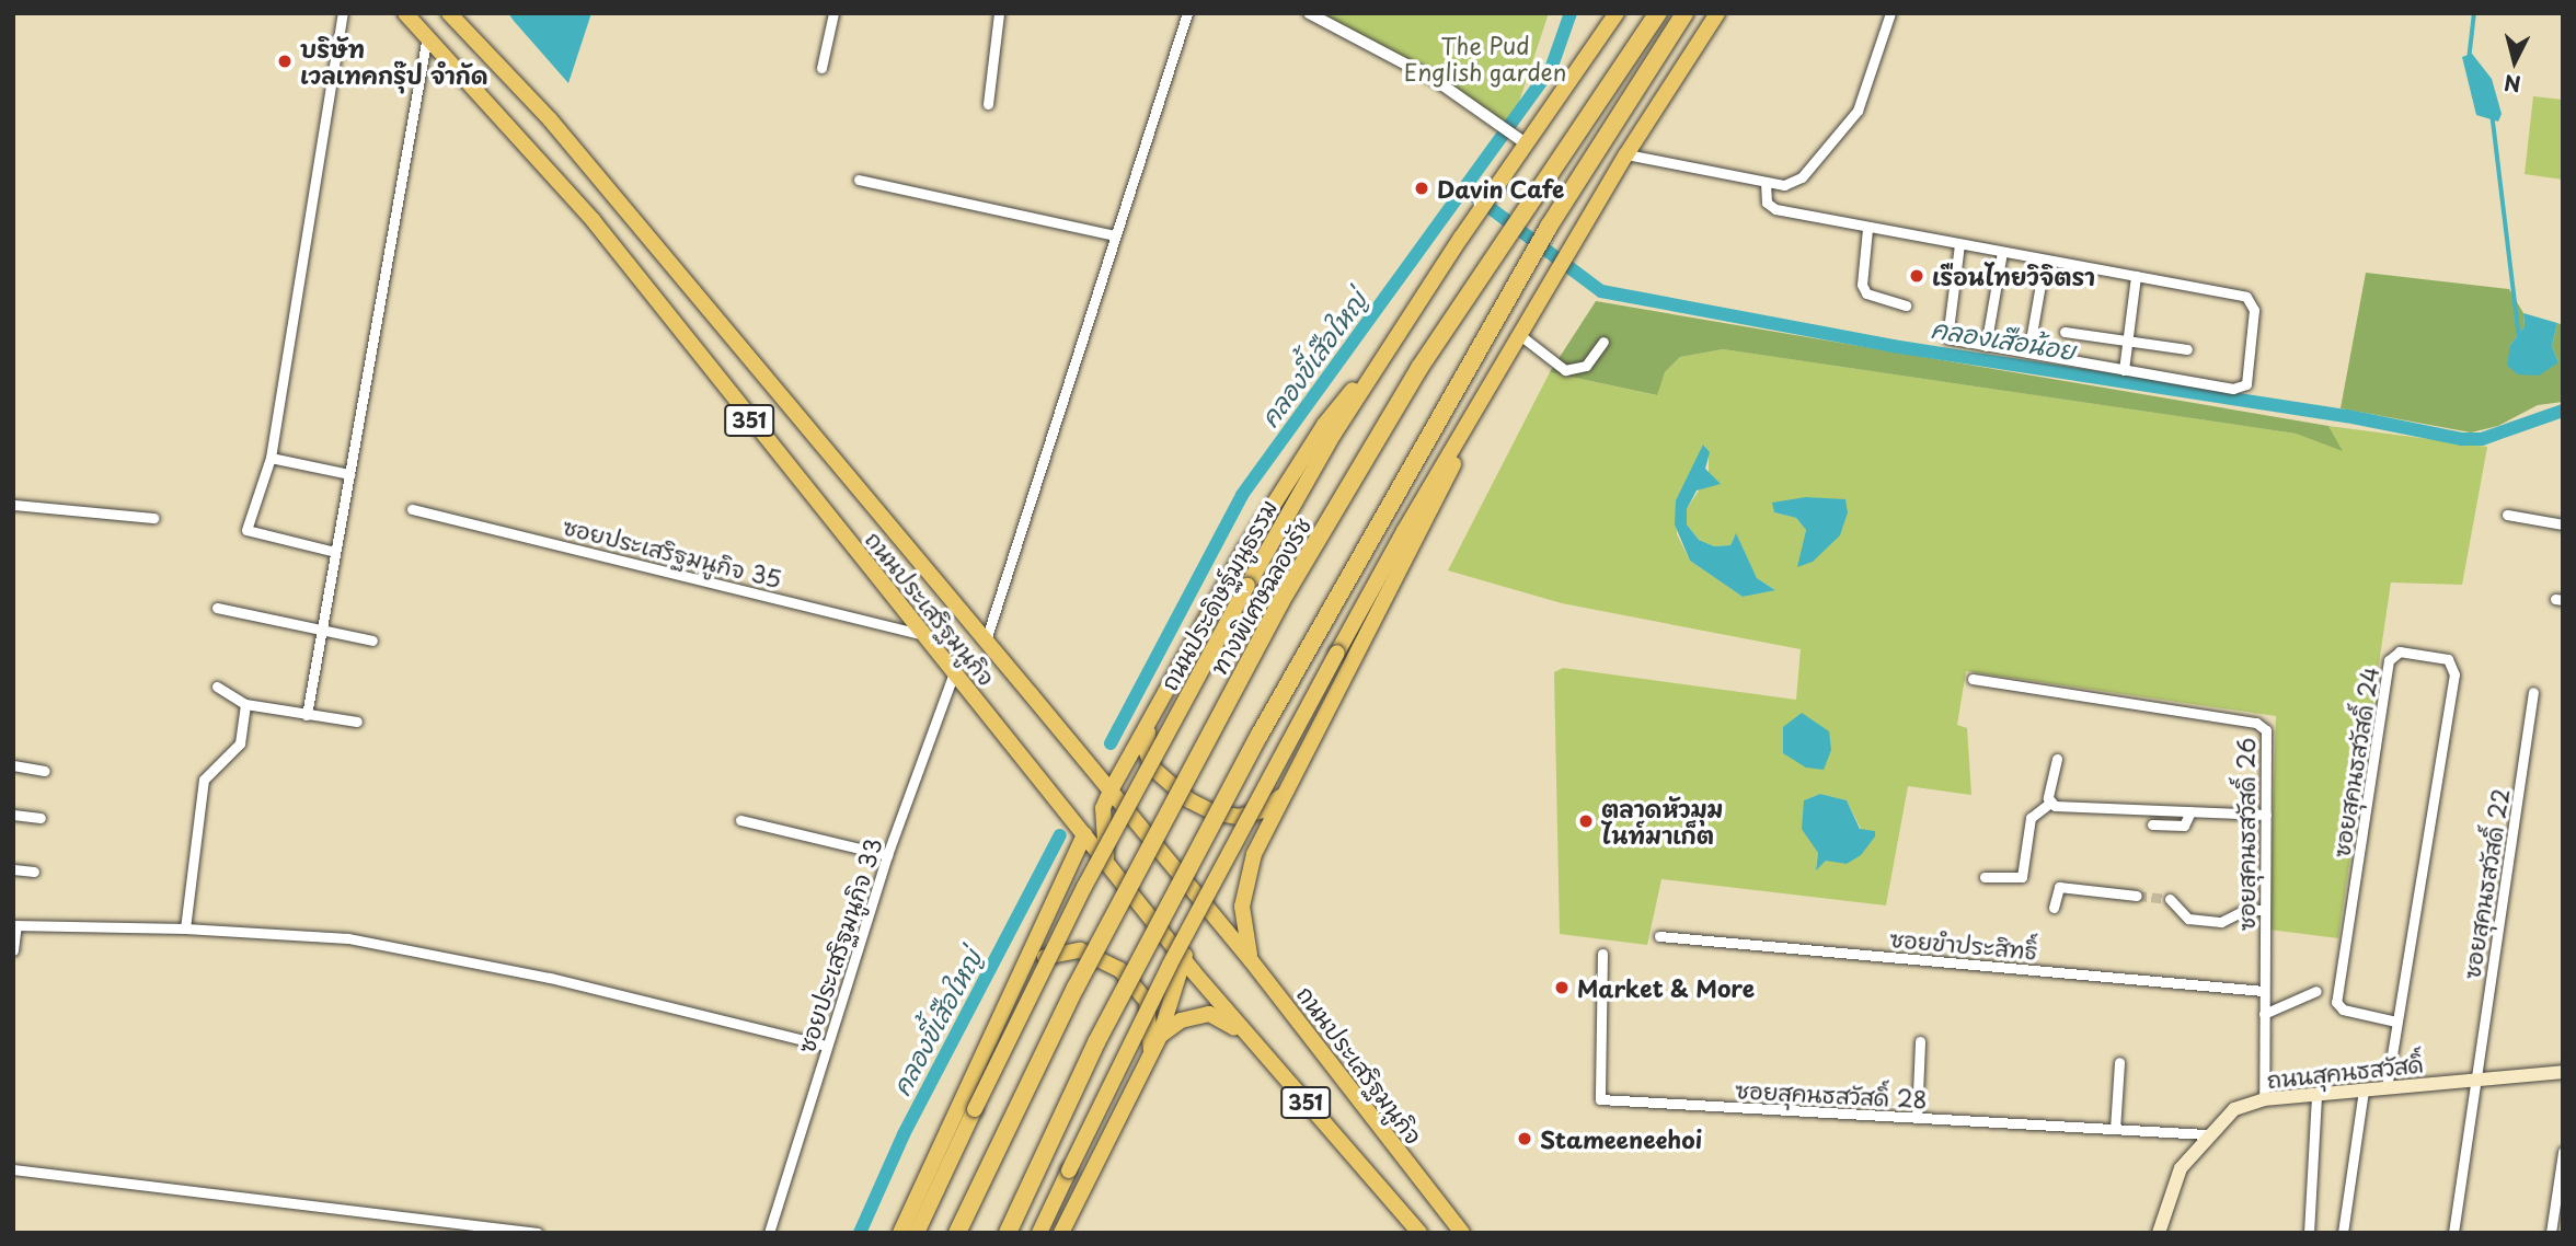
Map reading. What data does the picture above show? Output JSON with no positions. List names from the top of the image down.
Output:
{
  "streets": {
    "highway": ["ทางพิเศษฉลองรัช"],
    "main road": [
      "351",
      "ถนนประดิษฐ์มนูธรรม",
      "ถนนประเสริฐมนูกิจ",
      "ถนนสุคนธสวัสดิ์"
    ],
    "street": [
      "ซอยประเสริฐมนูกิจ 35",
      "ซอยสุคนธสวัสดิ์ 24",
      "ซอยสุคนธสวัสดิ์ 26",
      "ซอยสุคนธสวัสดิ์ 22",
      "ซอยขำประสิทธิ์",
      "ซอยประเสริฐมนูกิจ 33",
      "ซอยสุคนธสวัสดิ์ 28"
    ]
  },
  "crossings": [
    ["ซอยประเสริฐมนูกิจ 35", "ถนนประเสริฐมนูกิจ"],
    ["ถนนประเสริฐมนูกิจ", "ซอยประเสริฐมนูกิจ 33"],
    ["ซอยสุคนธสวัสดิ์ 24", "ถนนสุคนธสวัสดิ์"],
    ["ซอยสุคนธสวัสดิ์ 26", "ซอยขำประสิทธิ์"],
    ["ซอยสุคนธสวัสดิ์ 26", "ถนนสุคนธสวัสดิ์"],
    ["ซอยสุคนธสวัสดิ์ 22", "ถนนสุคนธสวัสดิ์"],
    ["ถนนสุคนธสวัสดิ์", "ซอยสุคนธสวัสดิ์ 28"]
  ],
  "water": ["คลองเสือน้อย", "คลองขี้เสือใหญ่"],
  "parks": ["The Pud English garden"],
  "places": [
    "บริษัท เวลเทคกรุ๊ป จำกัด",
    "Davin Cafe",
    "เรือนไทยวิจิตรา",
    "ตลาดหัวมุม ไนท์มาเก็ต",
    "Market & More",
    "Stameeneehoi"
  ],
  "north": "bottom"
}
